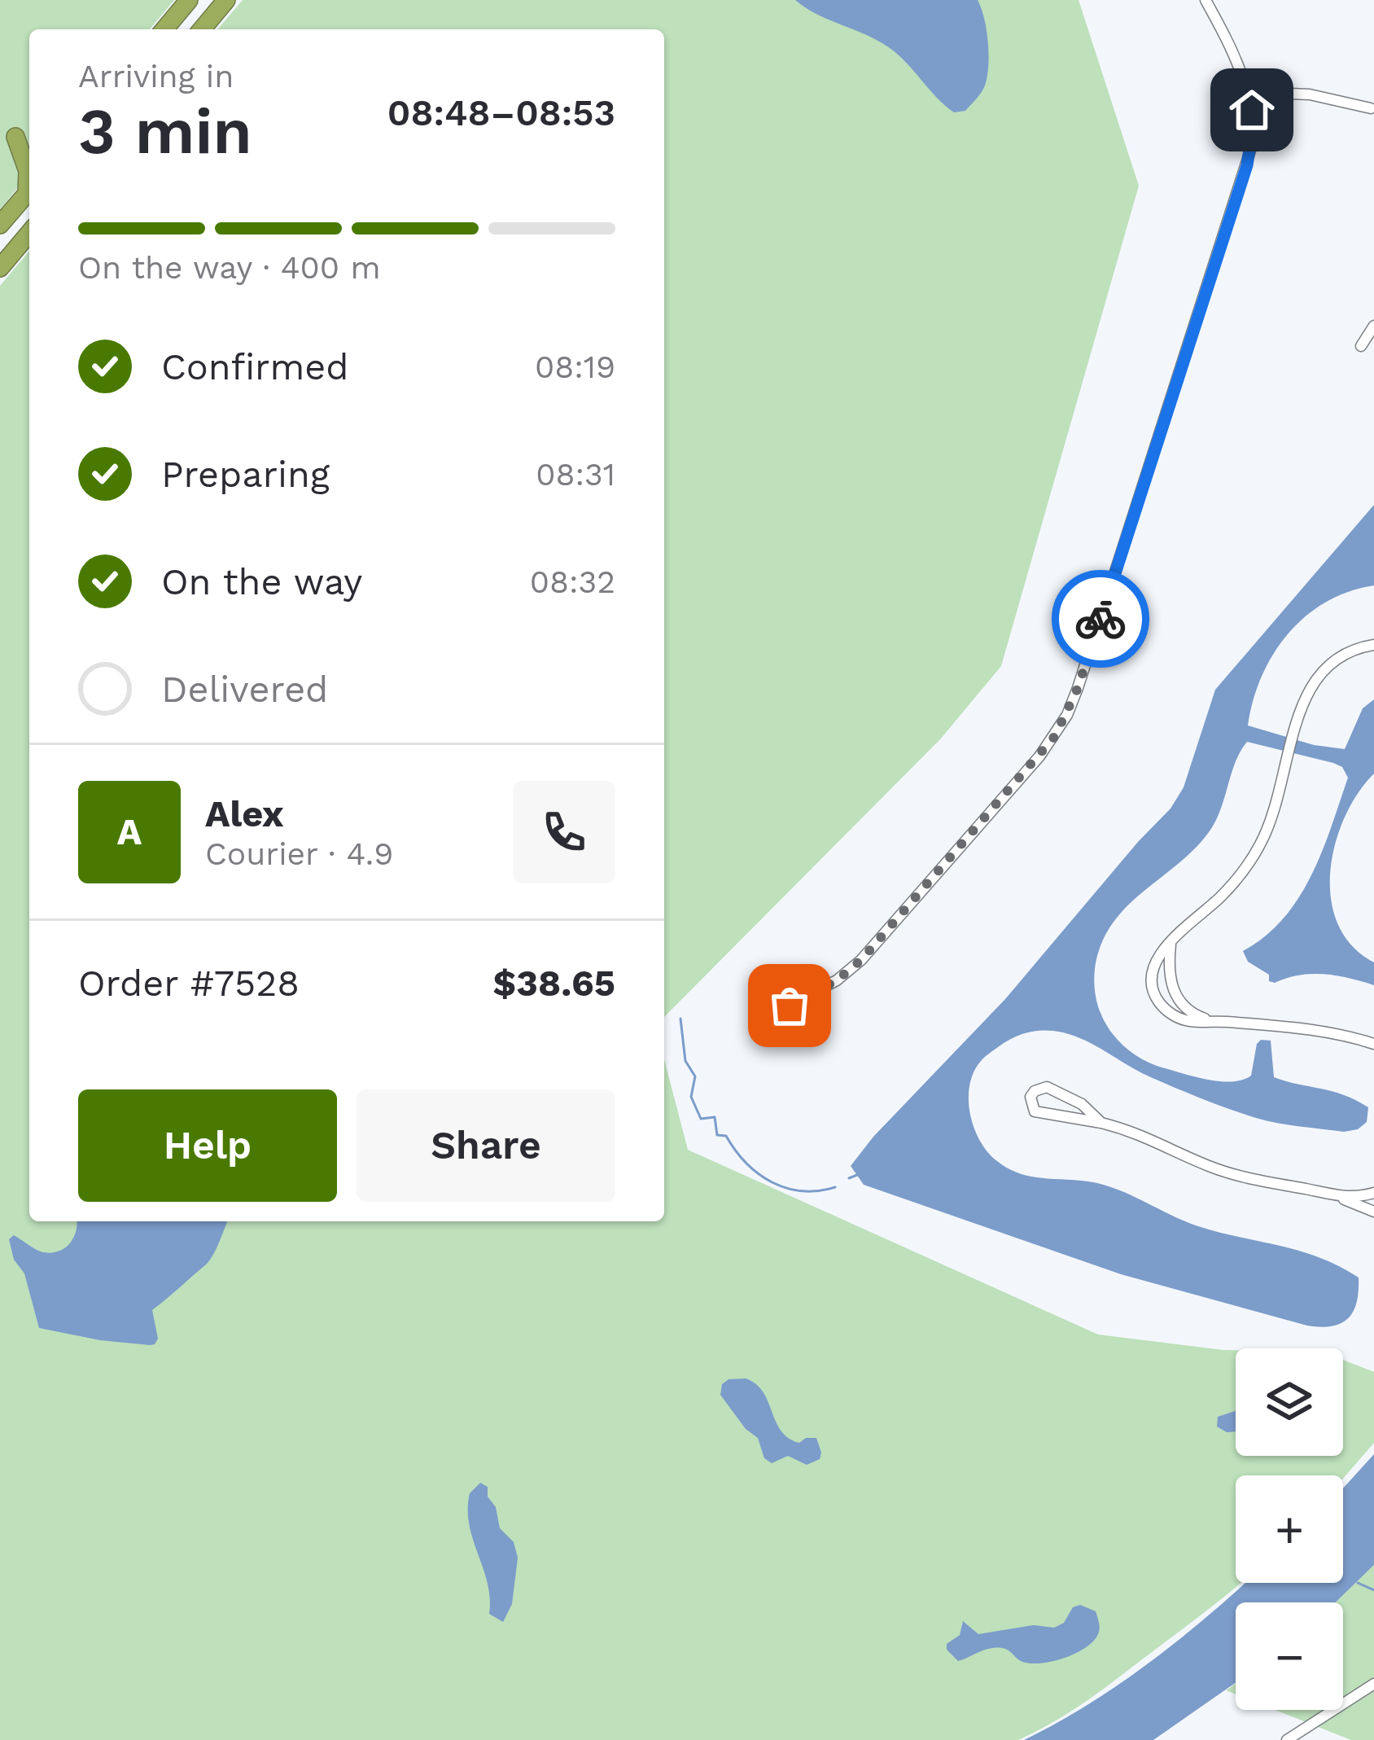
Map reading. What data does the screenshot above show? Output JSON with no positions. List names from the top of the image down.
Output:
{
  "page": {
    "heading": ["3 min", "Arriving in", "08:48–08:53"],
    "panel": [
      "Alex",
      "Courier · 4.9",
      "Order #7528",
      "$38.65"
    ],
    "bar": "On the way · 400 m",
    "list": [
      ["Confirmed", "08:19"],
      ["Preparing", "08:31"],
      ["On the way", "08:32"],
      "Delivered"
    ],
    "round": "A",
    "buttons": ["Help", "Share"],
    "map_buttons": ["+", "−"]
  }
}
